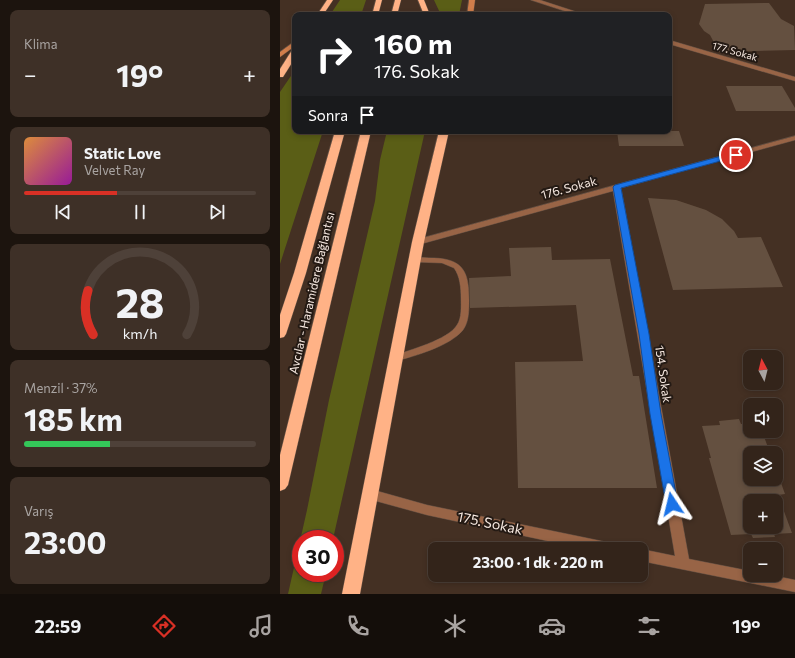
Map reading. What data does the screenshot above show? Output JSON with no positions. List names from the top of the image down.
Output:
{
  "streets": {
    "highway": ["Avcılar - Haramidere Bağlantısı"],
    "street": [
      "177. Sokak",
      "176. Sokak",
      "154. Sokak",
      "175. Sokak"
    ]
  },
  "crossings": [
    ["176. Sokak", "154. Sokak"]
  ],
  "north": "top",
  "page": {
    "tile": [
      "Klima",
      ["Menzil · 37%", "185 km"],
      ["Varış", "23:00"]
    ],
    "turn": ["160 m", "176. Sokak"],
    "heat": ["−", "19°", "+"],
    "then": "Sonra",
    "song": ["Static Love", "Velvet Ray"],
    "map_buttons": ["+", "−"],
    "limit": "30",
    "trip": "23:00 · 1 dk · 220 m",
    "tabs": ["22:59", "19°"],
    "gauge": ["28", "km/h"]
  }
}
